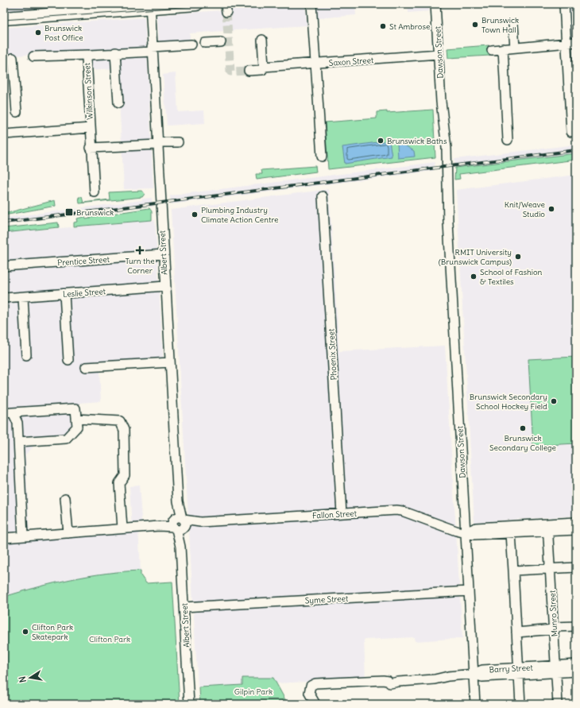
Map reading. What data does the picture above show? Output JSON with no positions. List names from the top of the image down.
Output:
{
  "streets": {
    "street": [
      "Dawson Street",
      "Saxon Street",
      "Wilkinson Street",
      "Albert Street",
      "Prentice Street",
      "Leslie Street",
      "Phoenix Street",
      "Fallon Street",
      "Syme Street",
      "Munro Street",
      "Barry Street"
    ]
  },
  "crossings": [
    ["Dawson Street", "Saxon Street"],
    ["Dawson Street", "Fallon Street"],
    ["Dawson Street", "Syme Street"],
    ["Dawson Street", "Barry Street"],
    ["Wilkinson Street", "Albert Street"],
    ["Albert Street", "Prentice Street"],
    ["Albert Street", "Leslie Street"],
    ["Albert Street", "Fallon Street"],
    ["Albert Street", "Syme Street"],
    ["Phoenix Street", "Fallon Street"],
    ["Fallon Street", "Munro Street"],
    ["Munro Street", "Barry Street"]
  ],
  "parks": ["Clifton Park", "Gilpin Park"],
  "places": {
    "other": [
      "Brunswick Town Hall",
      "St Ambrose",
      "Brunswick Post Office",
      "Brunswick Baths",
      "Knit/Weave Studio",
      "Plumbing Industry Climate Action Centre",
      "RMIT University (Brunswick Campus)",
      "School of Fashion & Textiles",
      "Brunswick Secondary School Hockey Field",
      "Brunswick Secondary College",
      "Clifton Park Skatepark"
    ],
    "transit": ["Brunswick"],
    "health": ["Turn the Corner"]
  },
  "north": "left"
}
